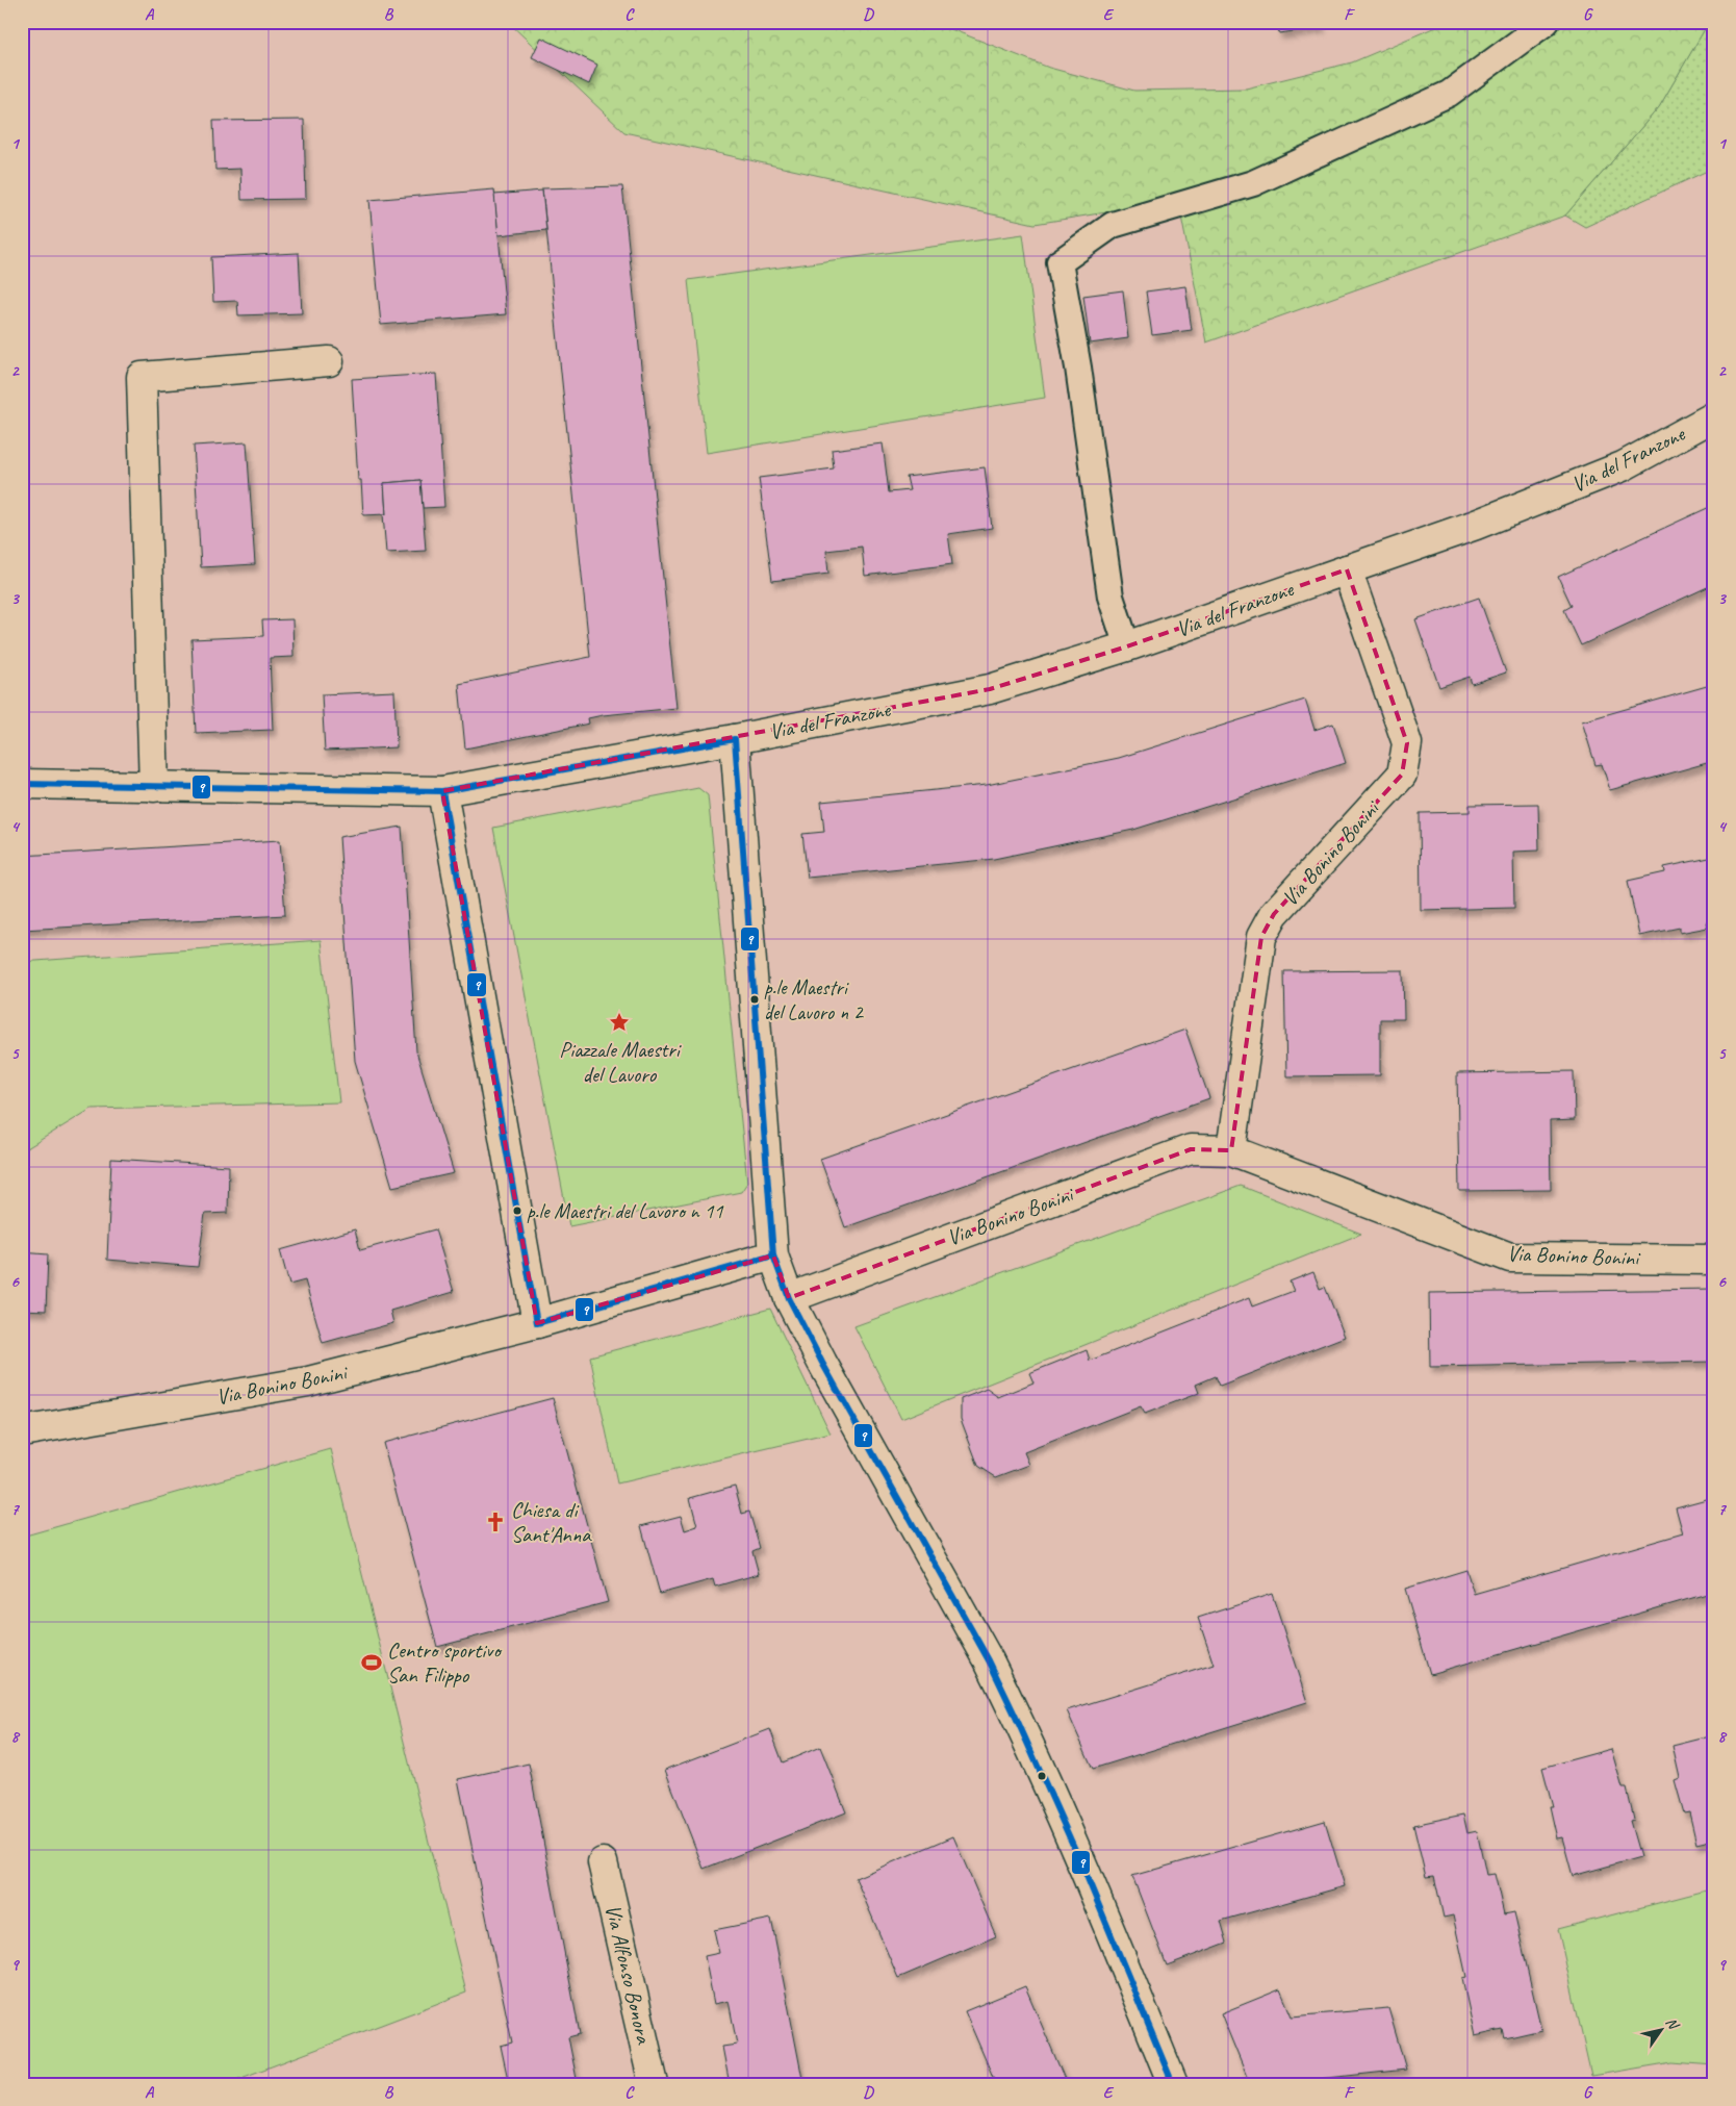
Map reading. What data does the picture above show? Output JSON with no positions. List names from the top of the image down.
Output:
{
  "streets": {
    "street": ["Via del Franzone", "Via Bonino Bonini", "Via Alfonso Bonora"]
  },
  "crossings": [
    ["Via del Franzone", "Via Bonino Bonini"]
  ],
  "places": {
    "other": ["p.le Maestri del Lavoro n 2", "p.le Maestri del Lavoro n 11"],
    "place": ["Piazzale Maestri del Lavoro"],
    "church": ["Chiesa di Sant'Anna"],
    "sports": ["Centro sportivo San Filippo"]
  },
  "lines": ["transit line 9"],
  "north": "top right",
  "grid": {
    "columns": [
      "A",
      "B",
      "C",
      "D",
      "E",
      "F",
      "G"
    ],
    "rows": [
      "1",
      "2",
      "3",
      "4",
      "5",
      "6",
      "7",
      "8",
      "9"
    ]
  }
}
